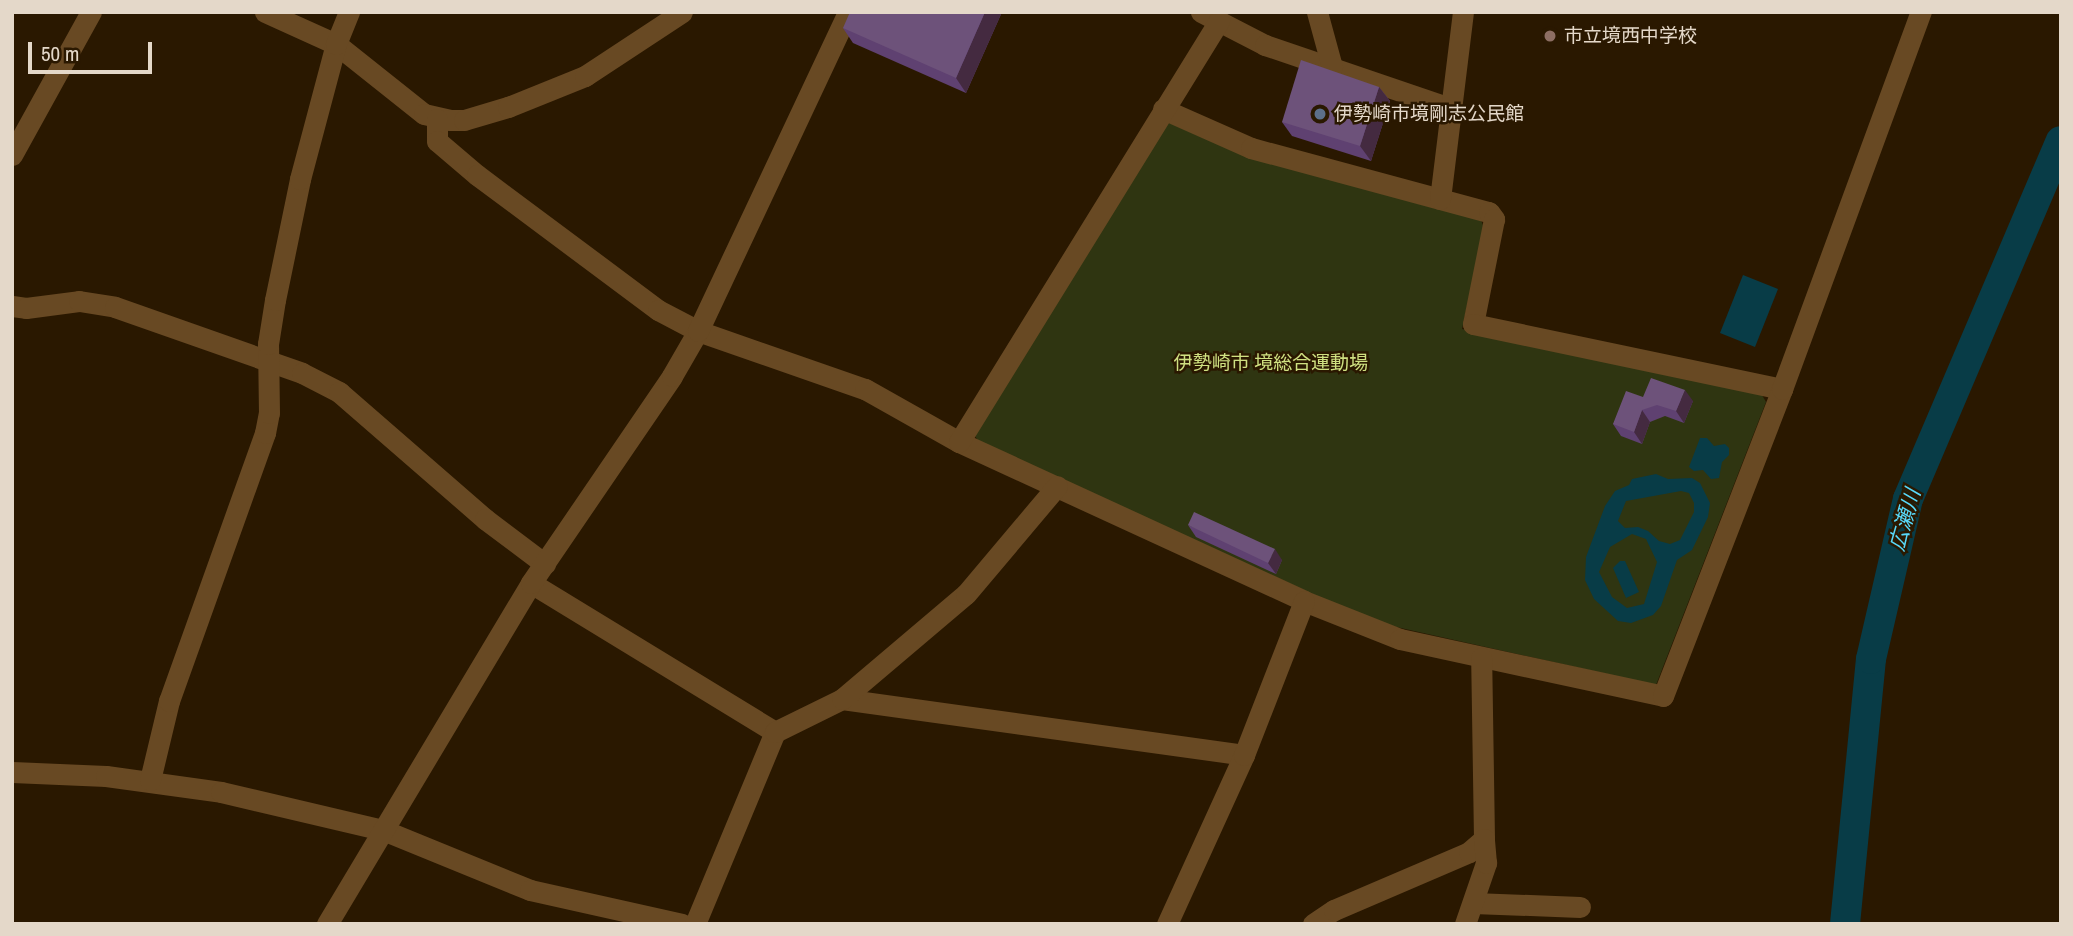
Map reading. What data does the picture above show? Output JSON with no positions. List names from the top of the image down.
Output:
{
  "water": ["広瀬川"],
  "parks": ["伊勢崎市 境総合運動場"],
  "places": ["市立境西中学校", "伊勢崎市境剛志公民館"],
  "scale_bar": "50 m"
}
